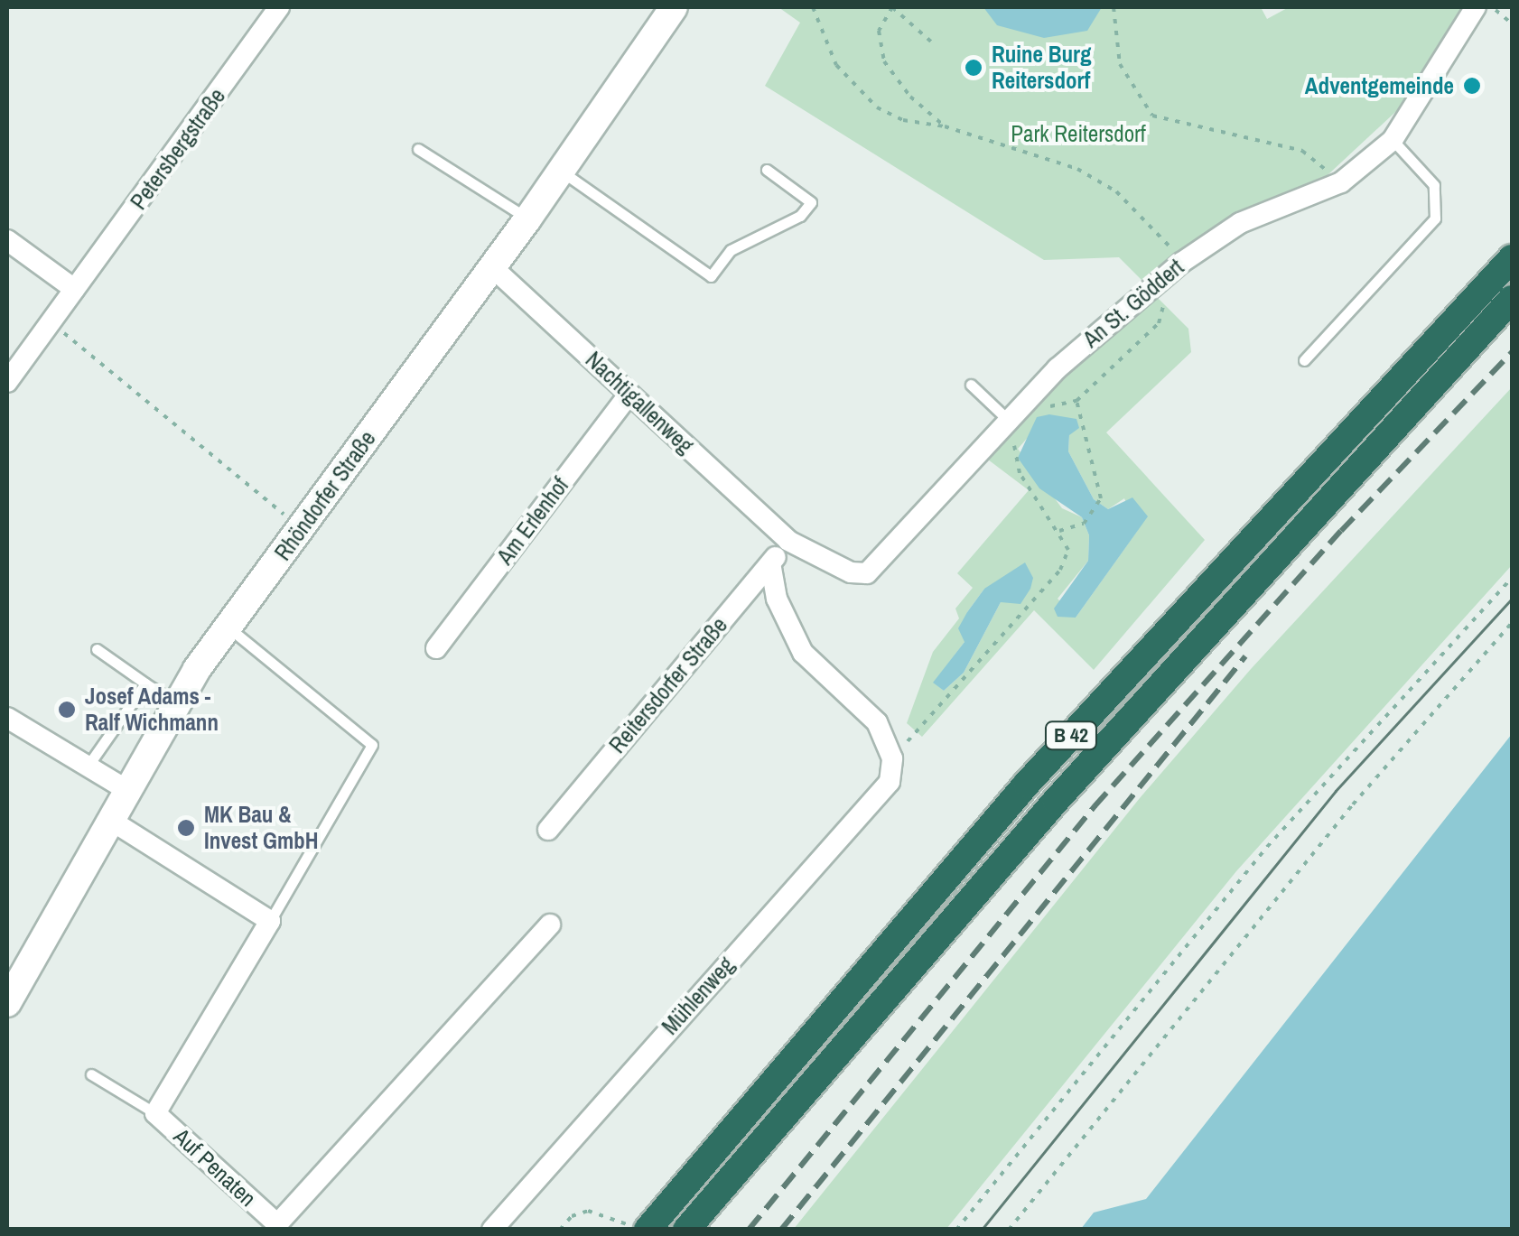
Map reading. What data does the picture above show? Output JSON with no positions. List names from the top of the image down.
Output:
{
  "streets": {
    "highway": ["B 42"],
    "main road": ["Rhöndorfer Straße"],
    "street": [
      "Petersbergstraße",
      "An St. Göddert",
      "Nachtigallenweg",
      "Am Erlenhof",
      "Reitersdorfer Straße",
      "Mühlenweg",
      "Auf Penaten"
    ]
  },
  "crossings": [
    ["An St. Göddert", "Nachtigallenweg"],
    ["An St. Göddert", "Reitersdorfer Straße"],
    ["Nachtigallenweg", "Rhöndorfer Straße"],
    ["Nachtigallenweg", "Am Erlenhof"],
    ["Nachtigallenweg", "Reitersdorfer Straße"]
  ],
  "parks": ["Park Reitersdorf"],
  "places": [
    "Ruine Burg Reitersdorf",
    "Adventgemeinde",
    "Josef Adams - Ralf Wichmann",
    "MK Bau & Invest GmbH"
  ]
}
